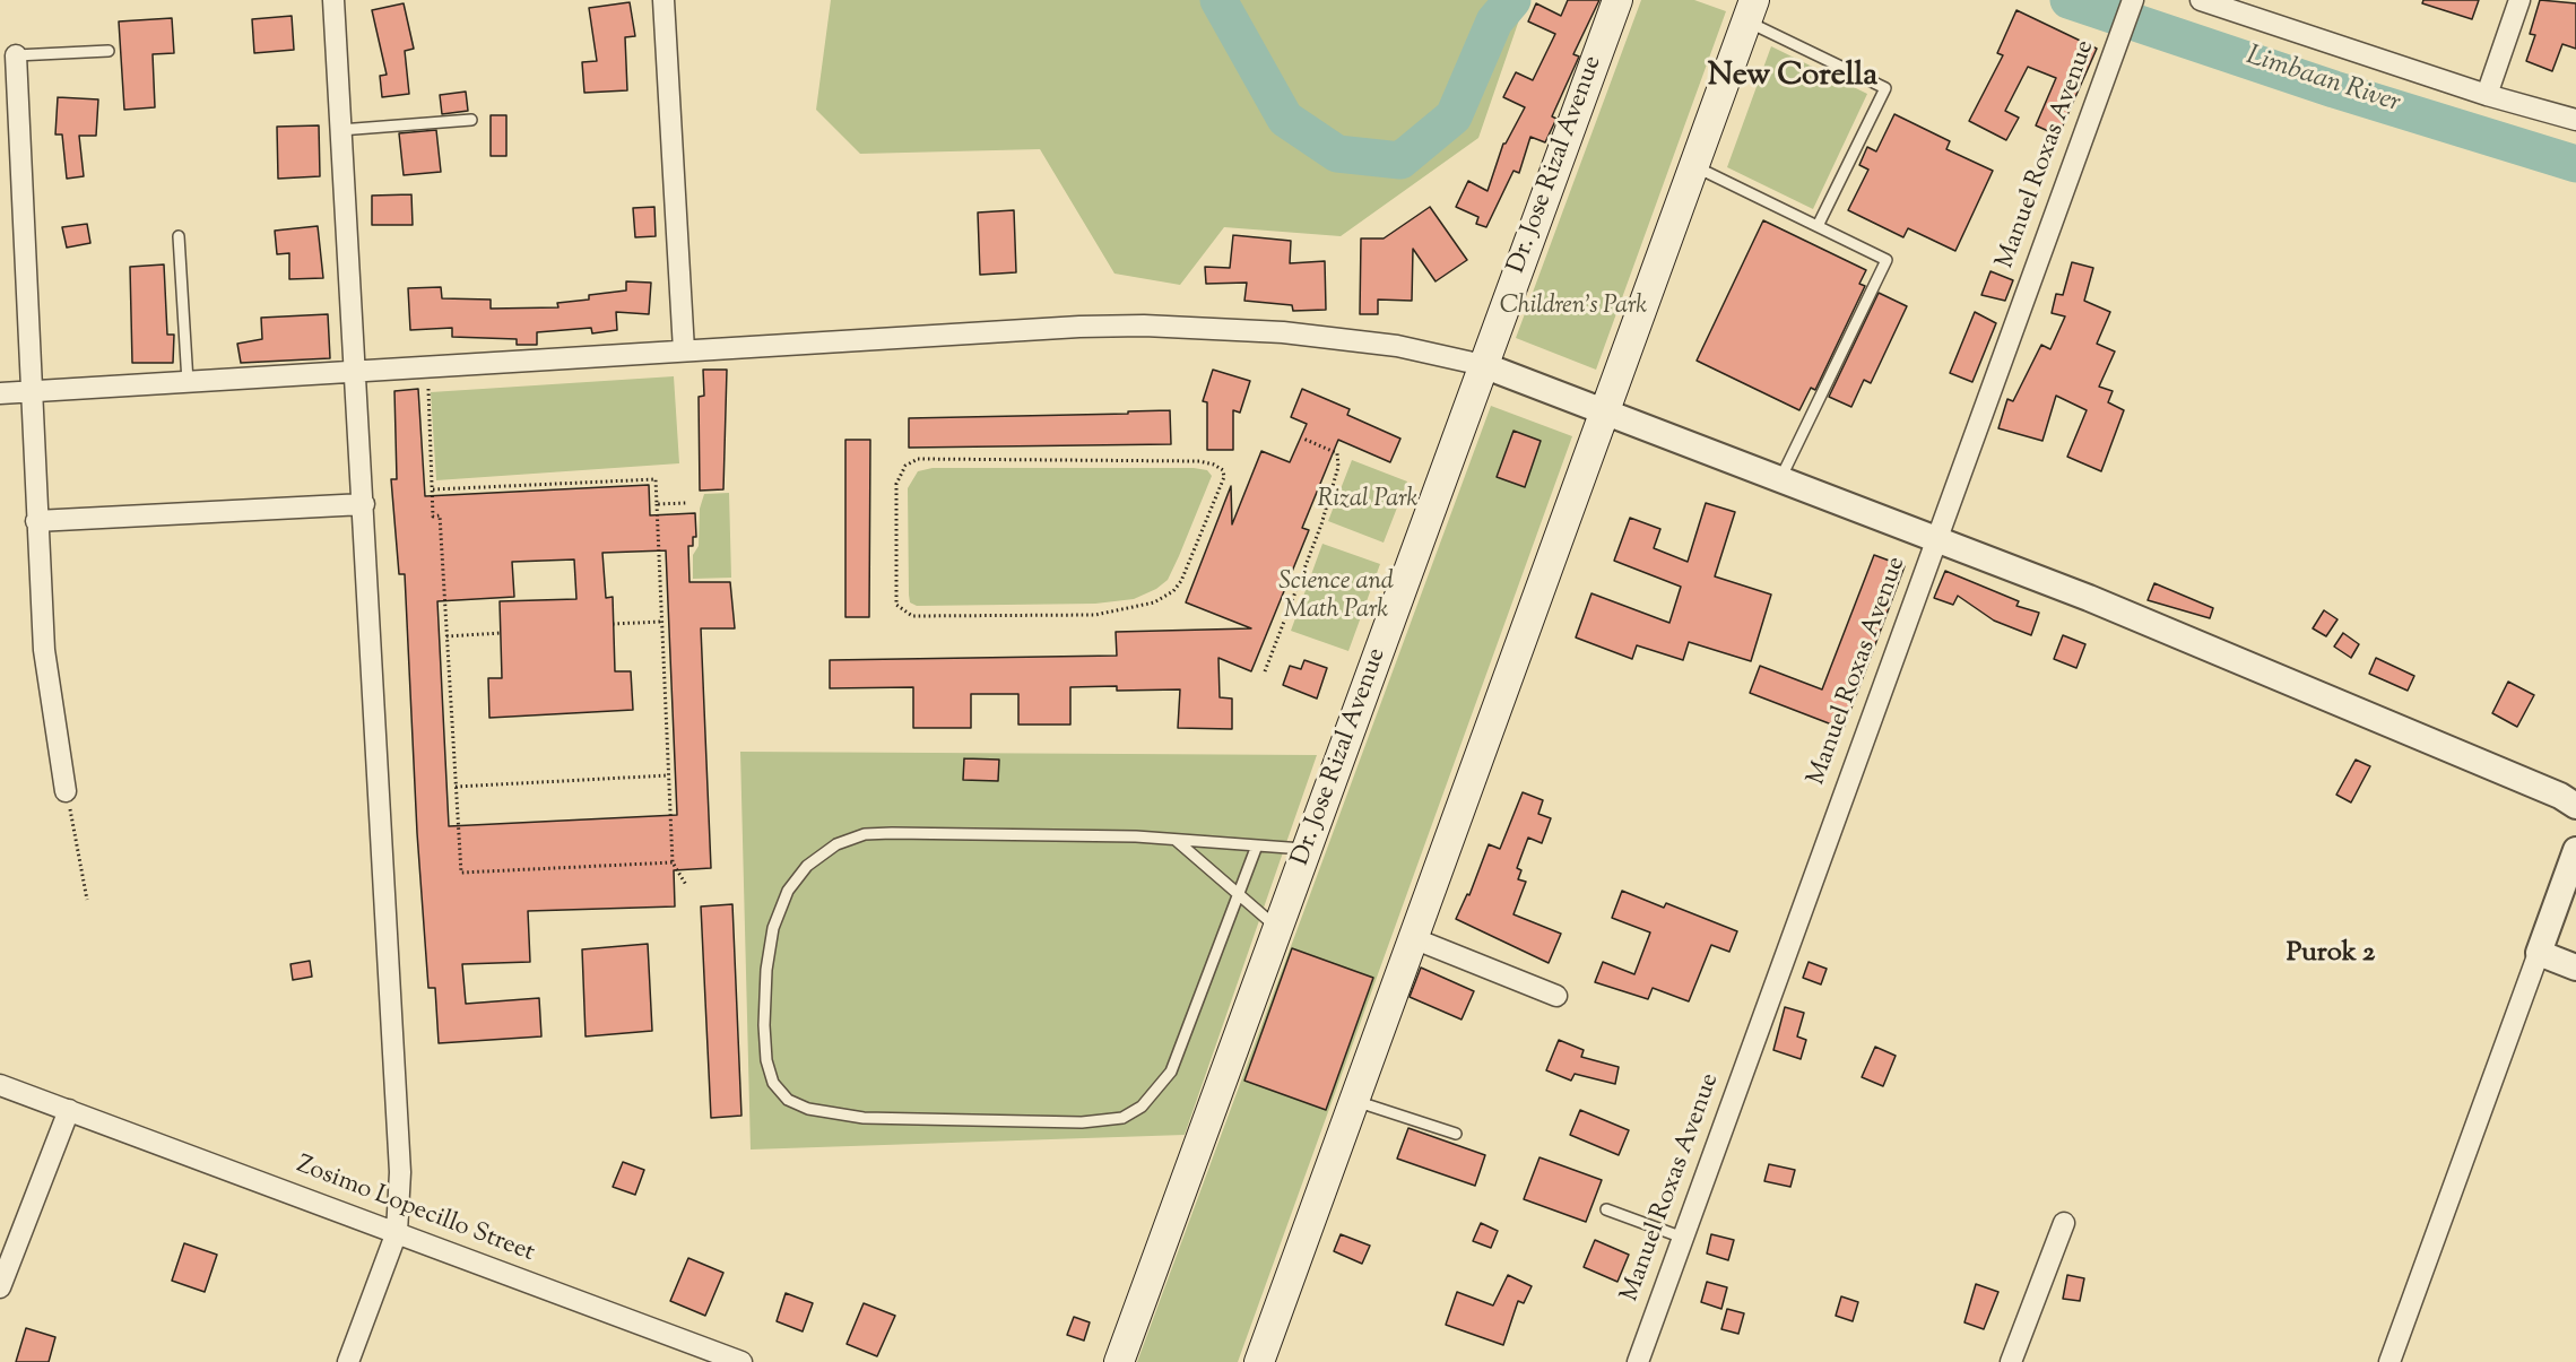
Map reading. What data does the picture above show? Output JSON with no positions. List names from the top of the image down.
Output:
{
  "streets": {
    "main road": ["Dr. Jose Rizal Avenue"],
    "street": ["Manuel Roxas Avenue", "Zosimo Lopecillo Street"]
  },
  "districts": ["New Corella", "Purok 2"],
  "water": ["Limbaan River"],
  "parks": ["Children's Park", "Rizal Park", "Science and Math Park"]
}
